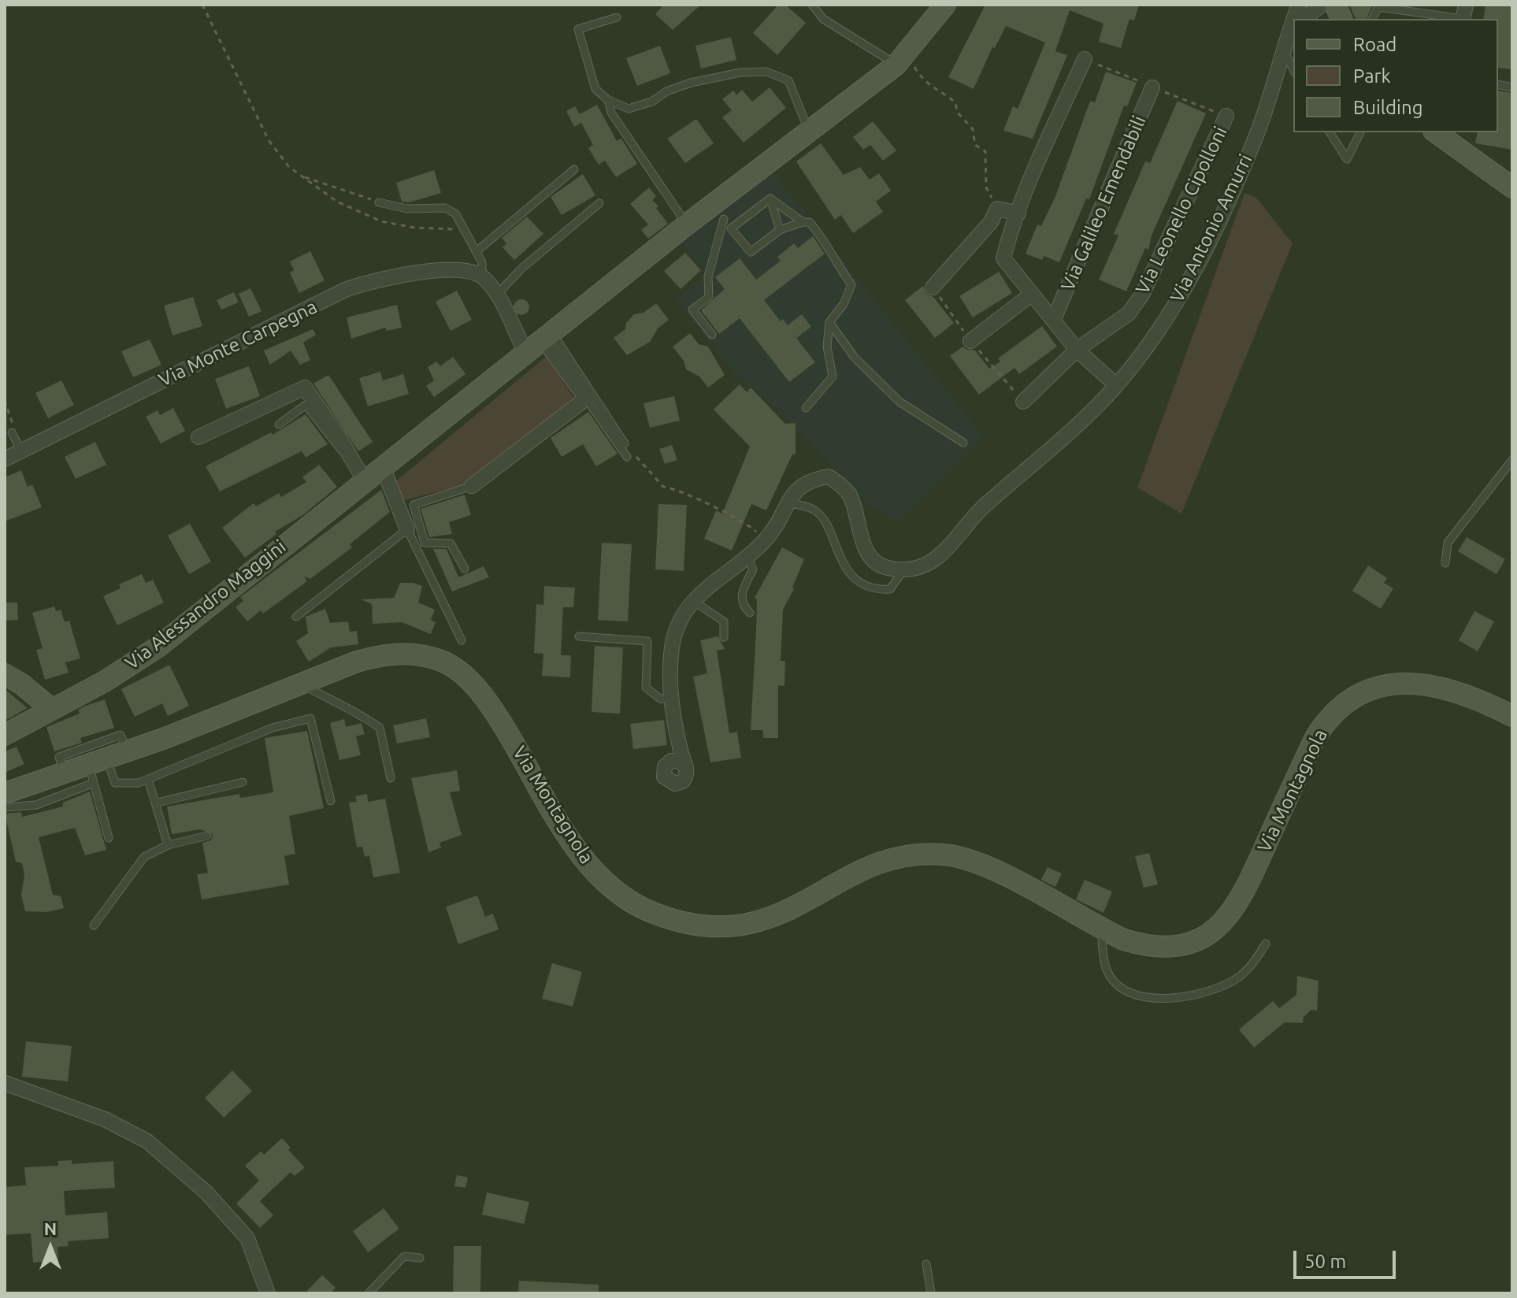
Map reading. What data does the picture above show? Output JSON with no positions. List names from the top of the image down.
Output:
{
  "streets": {
    "main road": ["Via Alessandro Maggini", "Via Montagnola"],
    "street": [
      "Via Galileo Emendabili",
      "Via Leonello Cipolloni",
      "Via Antonio Amurri",
      "Via Monte Carpegna"
    ]
  },
  "crossings": [
    ["Via Galileo Emendabili", "Via Leonello Cipolloni"]
  ],
  "legend": ["Road", "Park", "Building"],
  "scale_bar": "50 m",
  "north": "top"
}
